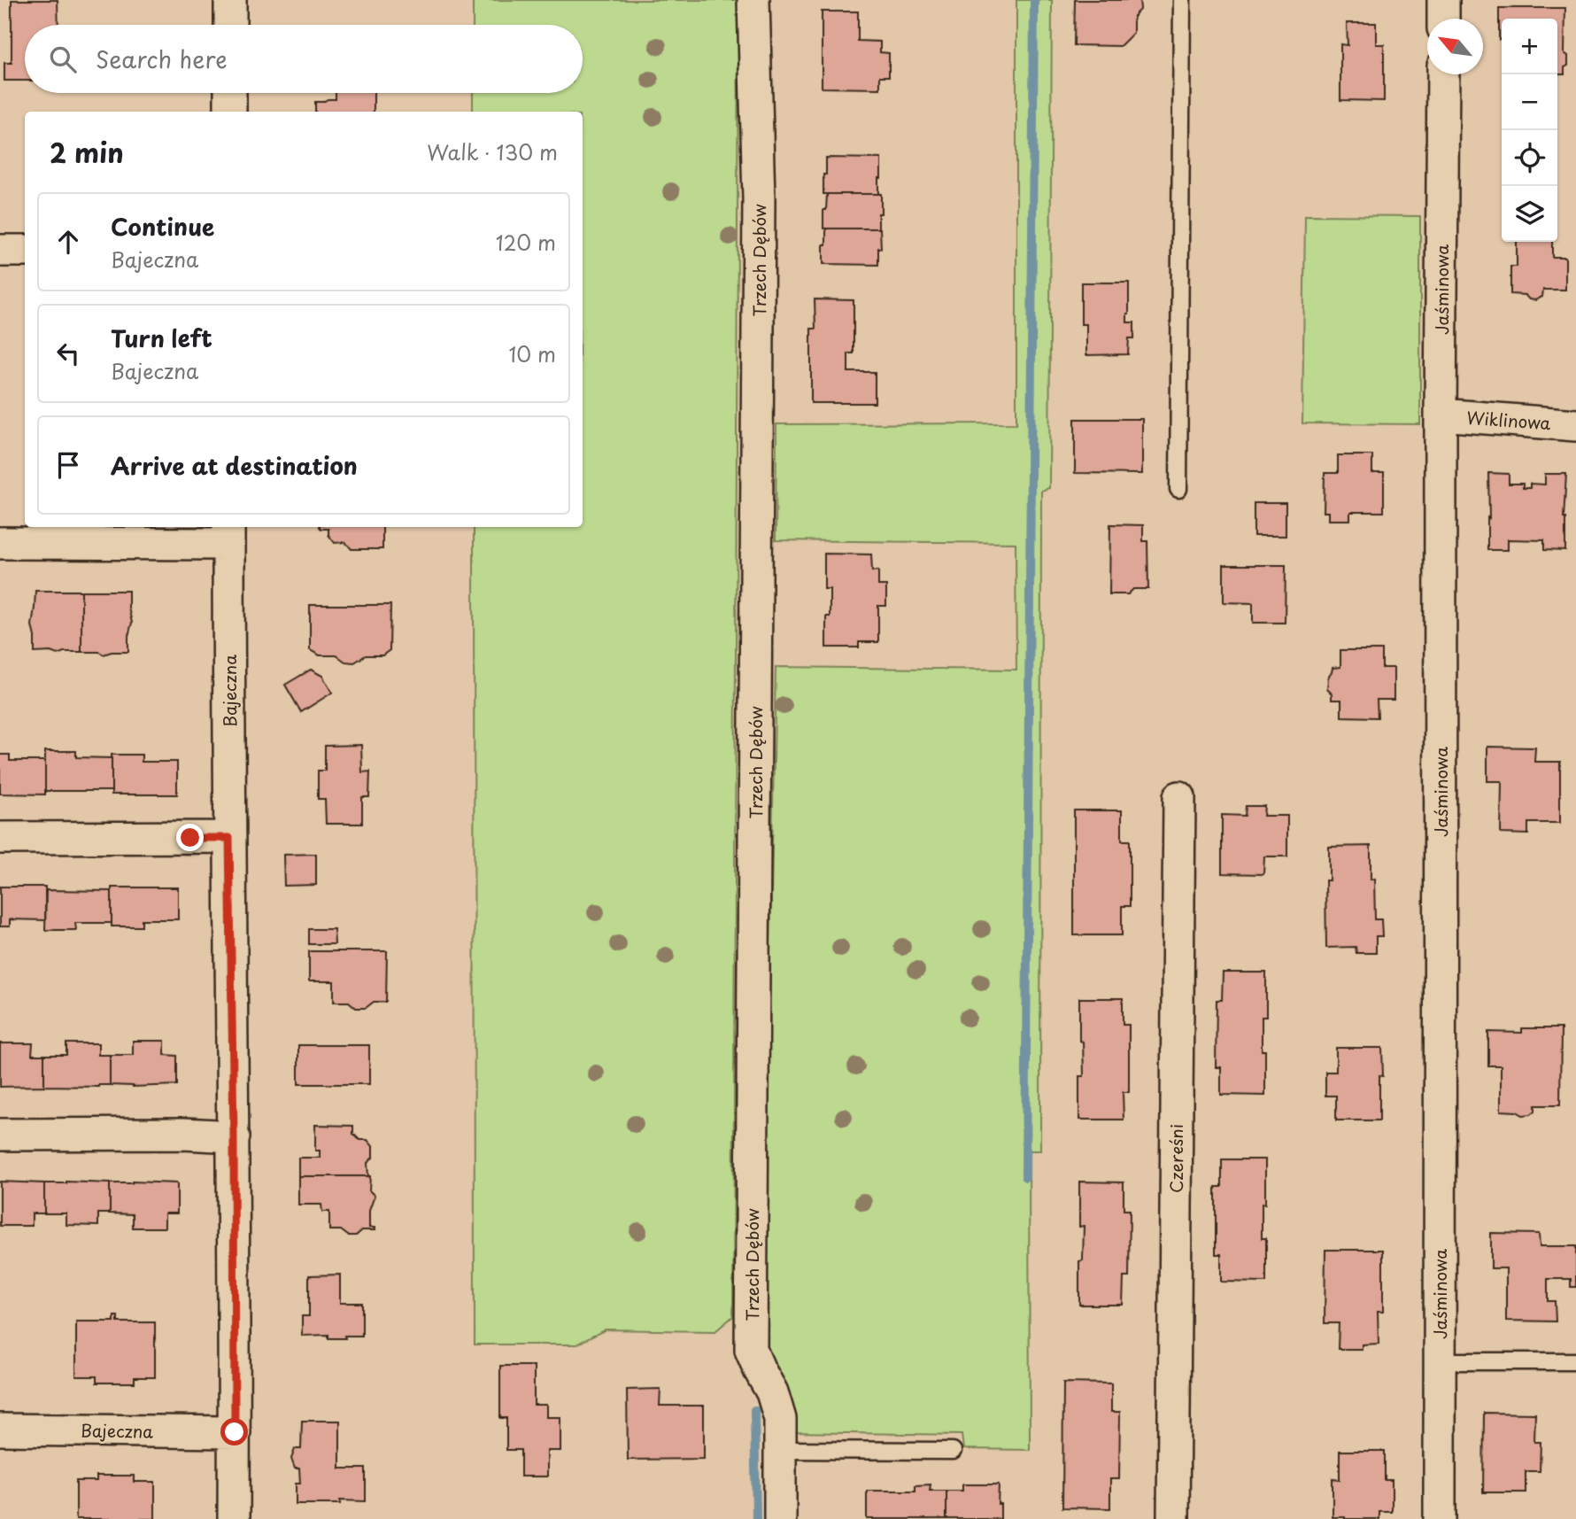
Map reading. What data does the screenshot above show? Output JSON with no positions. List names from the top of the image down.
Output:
{
  "streets": {
    "street": [
      "Trzech Dębów",
      "Jaśminowa",
      "Wiklinowa",
      "Bajeczna",
      "Czereśni"
    ]
  },
  "crossings": [
    ["Jaśminowa", "Wiklinowa"]
  ],
  "north": "top left",
  "page": {
    "map_buttons": ["+", "−"],
    "search": "Search here",
    "heading": ["2 min", "Walk · 130 m"],
    "list": [
      ["Continue", "Bajeczna", "120 m"],
      ["Turn left", "Bajeczna", "10 m"],
      "Arrive at destination"
    ]
  }
}
